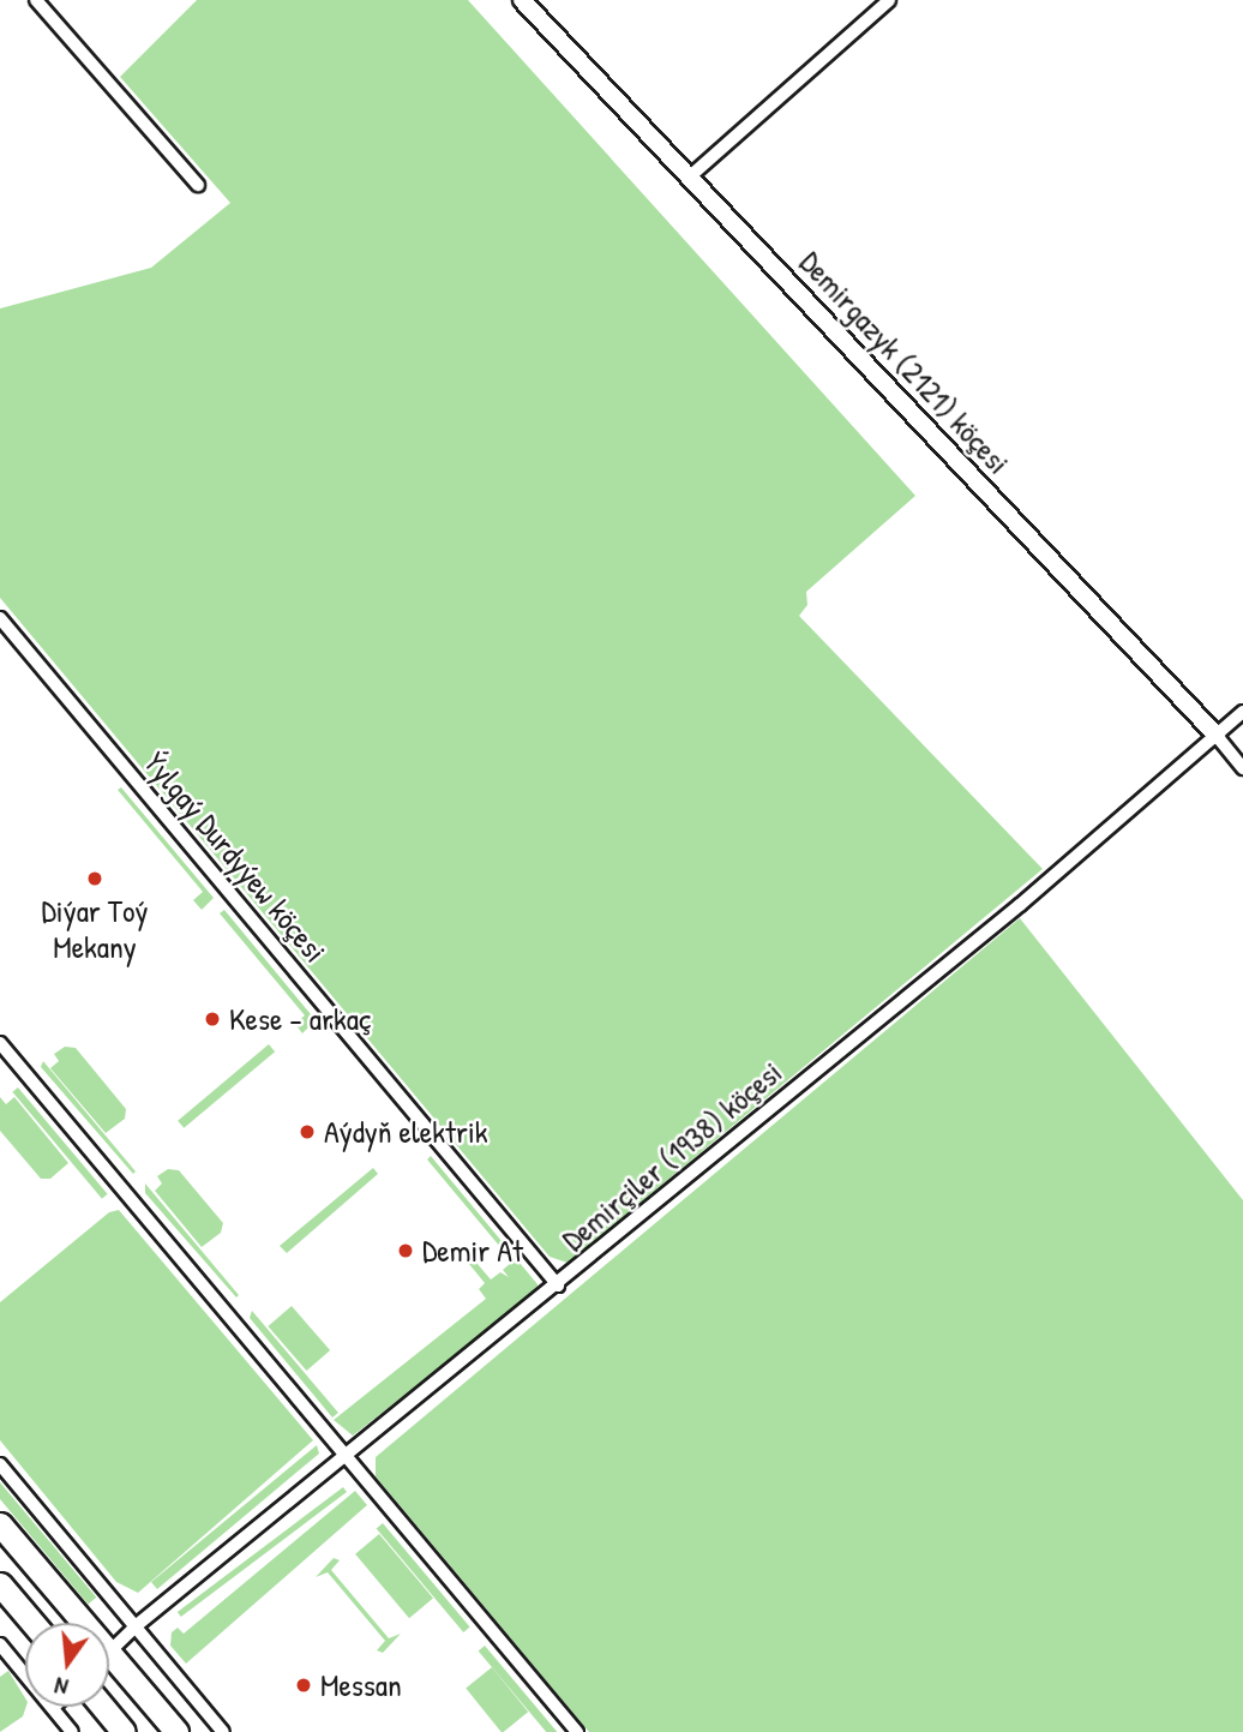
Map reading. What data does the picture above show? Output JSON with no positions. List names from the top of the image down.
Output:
{
  "streets": {
    "street": ["Demirgazyk (2121) köçesi", "Ýylgaý Durdyýew köçesi", "Demirçiler (1938) köçesi"]
  },
  "crossings": [
    ["Demirgazyk (2121) köçesi", "Demirçiler (1938) köçesi"],
    ["Ýylgaý Durdyýew köçesi", "Demirçiler (1938) köçesi"]
  ],
  "places": [
    "Diýar Toý Mekany",
    "Kese - arkaç",
    "Aýdyň elektrik",
    "Demir At",
    "Messan"
  ],
  "north": "bottom"
}
